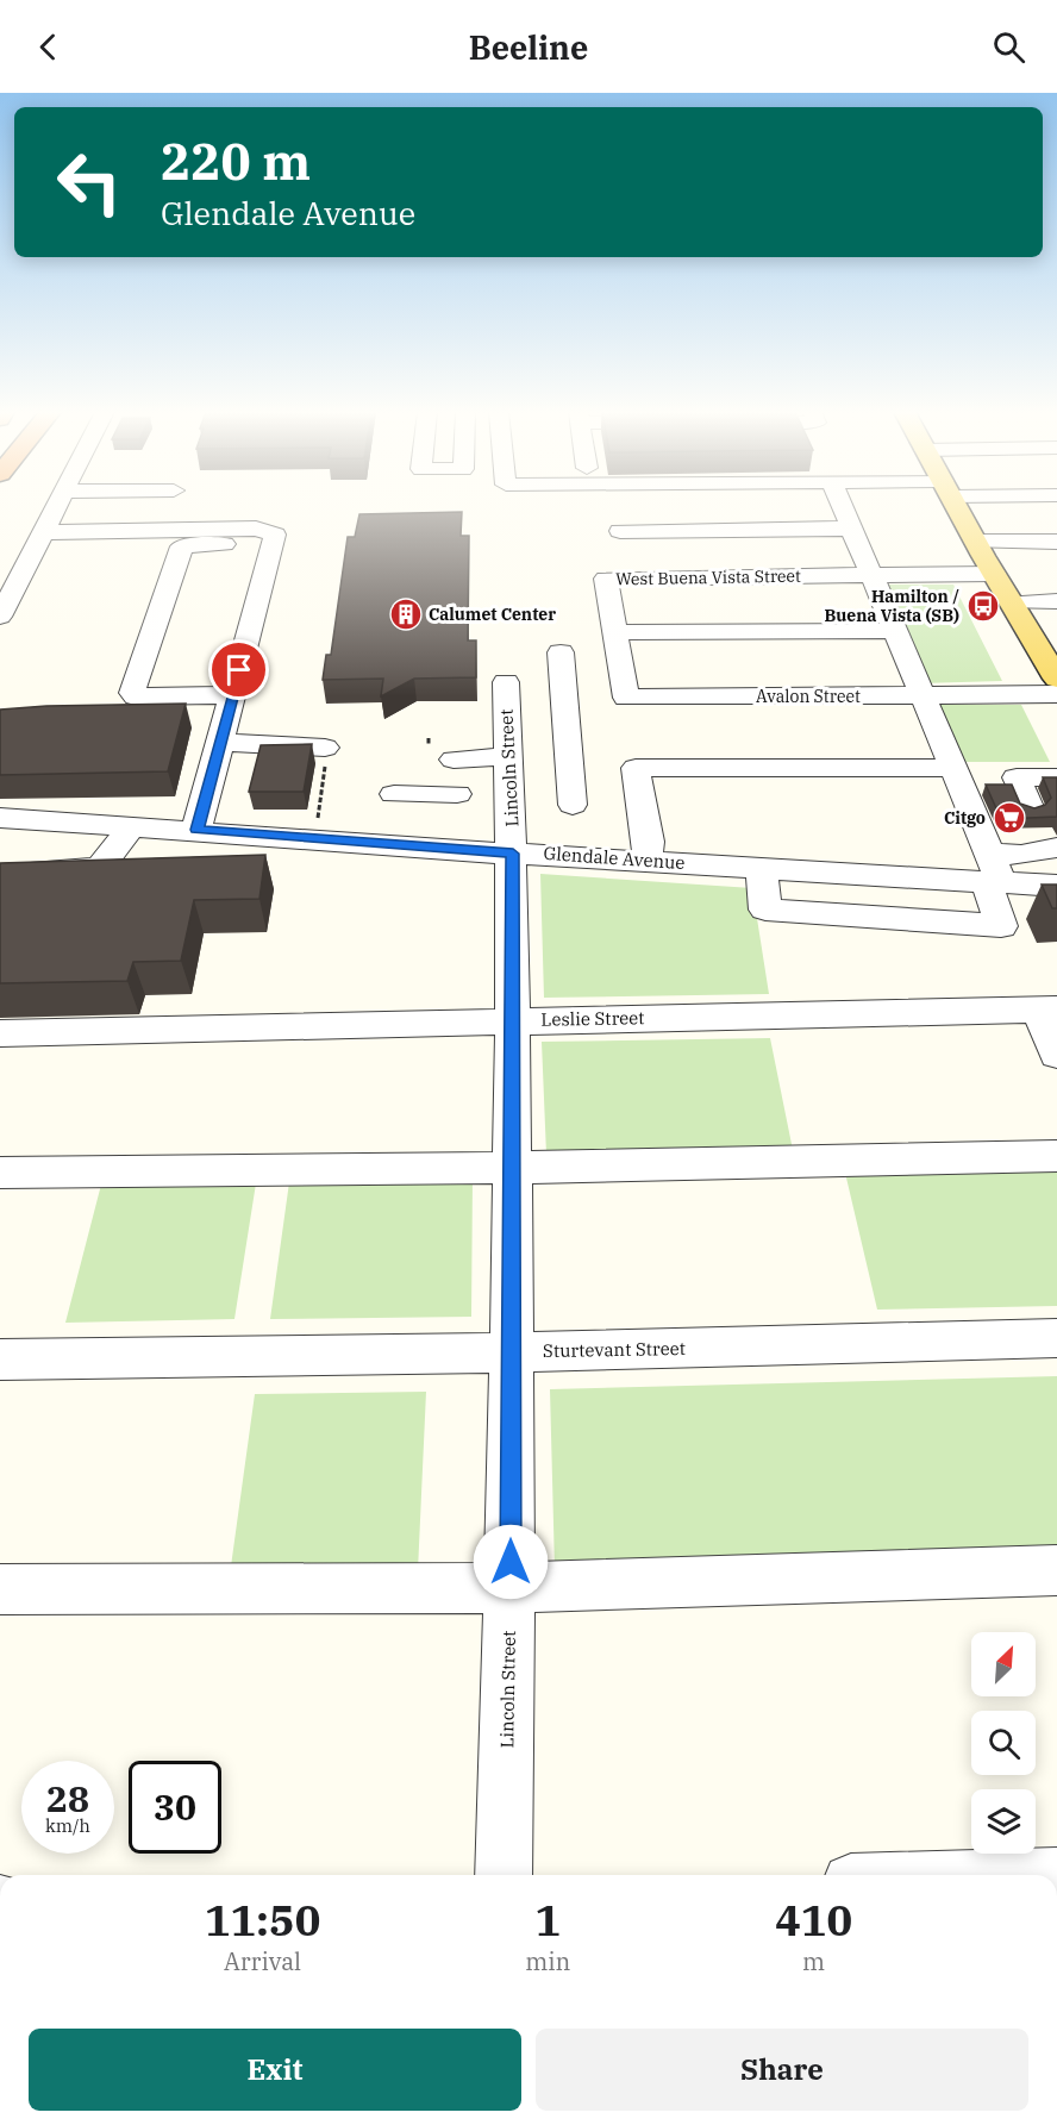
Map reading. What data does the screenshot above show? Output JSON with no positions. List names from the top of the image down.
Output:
{
  "streets": {
    "street": [
      "West Buena Vista Street",
      "Avalon Street",
      "Lincoln Street",
      "Glendale Avenue",
      "Leslie Street",
      "Sturtevant Street"
    ]
  },
  "crossings": [
    ["West Buena Vista Street", "Avalon Street"],
    ["Lincoln Street", "Glendale Avenue"],
    ["Lincoln Street", "Leslie Street"],
    ["Lincoln Street", "Sturtevant Street"]
  ],
  "places": {
    "bus stop": ["Hamilton / Buena Vista (SB)"],
    "building": ["Calumet Center"],
    "supermarket": ["Citgo"]
  },
  "north": "top right",
  "page": {
    "header": "Beeline",
    "turn": ["220 m", "Glendale Avenue"],
    "speed": "28 km/h",
    "limit": "30",
    "eta": [
      "11:50",
      "Arrival",
      "1",
      "min",
      "410",
      "m"
    ],
    "buttons": ["Exit", "Share"]
  }
}
